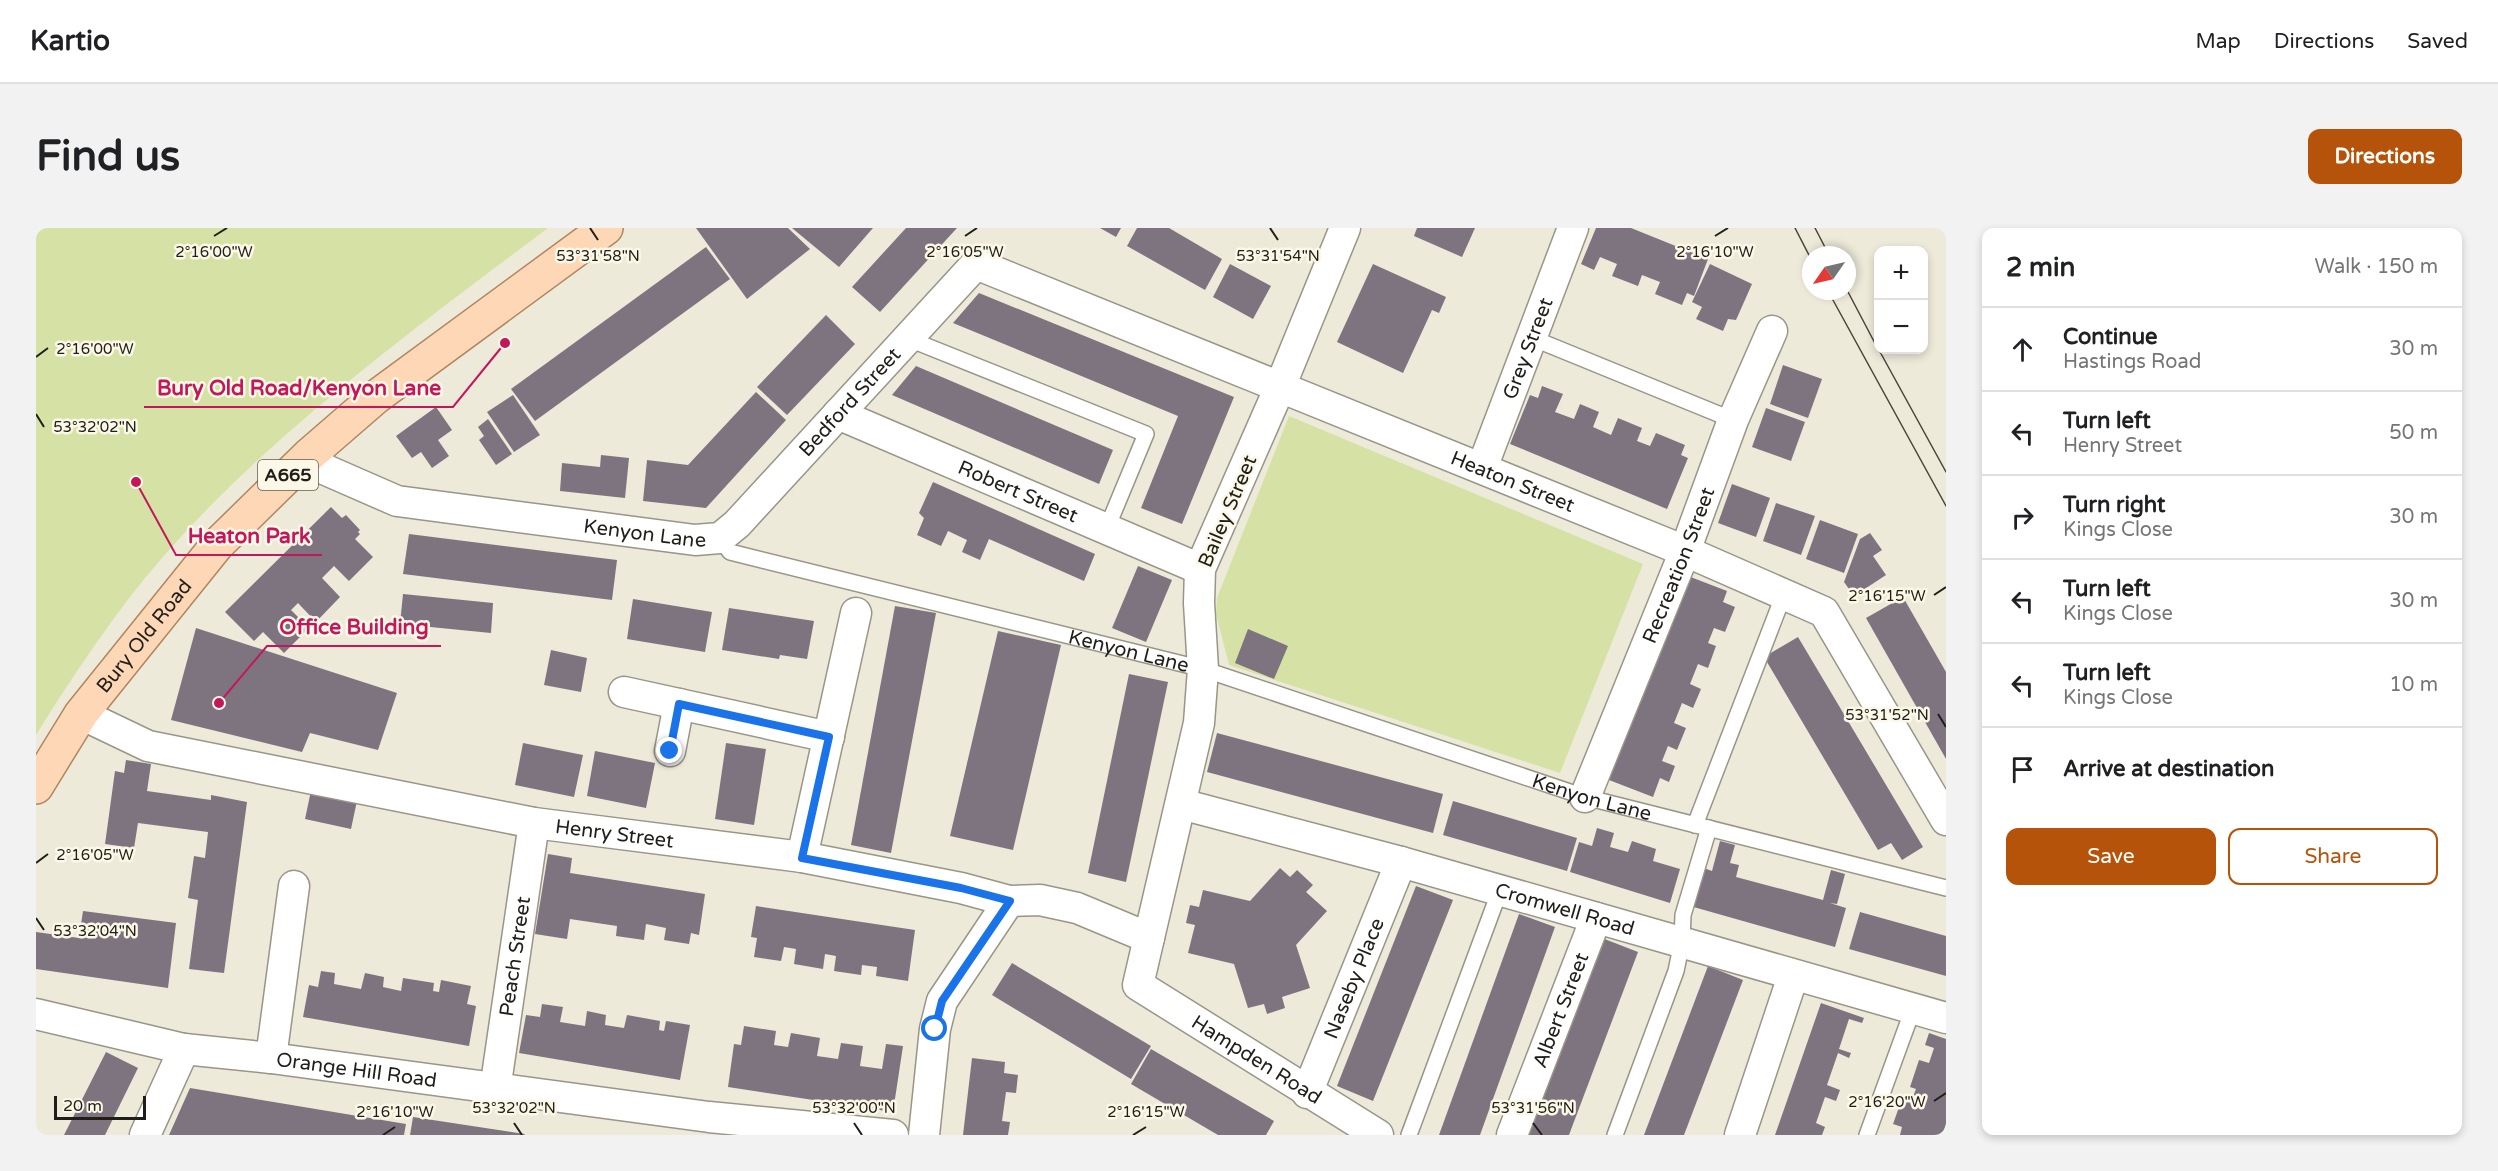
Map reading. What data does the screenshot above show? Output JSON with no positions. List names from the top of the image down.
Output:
{
  "streets": {
    "main road": ["A665", "Bury Old Road"],
    "street": [
      "Grey Street",
      "Bedford Street",
      "Heaton Street",
      "Robert Street",
      "Bailey Street",
      "Kenyon Lane",
      "Recreation Street",
      "Henry Street",
      "Cromwell Road",
      "Peach Street",
      "Naseby Place",
      "Albert Street",
      "Hampden Road",
      "Orange Hill Road"
    ]
  },
  "crossings": [
    ["Grey Street", "Heaton Street"],
    ["Bedford Street", "Heaton Street"],
    ["Bedford Street", "Robert Street"],
    ["Bedford Street", "Kenyon Lane"],
    ["Heaton Street", "Bailey Street"],
    ["Heaton Street", "Recreation Street"],
    ["Robert Street", "Bailey Street"],
    ["Bailey Street", "Kenyon Lane"],
    ["Bailey Street", "Henry Street"],
    ["Bailey Street", "Cromwell Road"],
    ["Bailey Street", "Hampden Road"],
    ["Kenyon Lane", "Recreation Street"],
    ["Kenyon Lane", "Bury Old Road"],
    ["Bury Old Road", "Henry Street"],
    ["Henry Street", "Peach Street"],
    ["Cromwell Road", "Naseby Place"],
    ["Cromwell Road", "Albert Street"],
    ["Peach Street", "Orange Hill Road"],
    ["Naseby Place", "Hampden Road"]
  ],
  "places": ["Bury Old Road/Kenyon Lane", "Heaton Park", "Office Building"],
  "scale_bar": "20 m",
  "north": "bottom left",
  "page": {
    "header": "Kartio",
    "nav": ["Map", "Directions", "Saved"],
    "buttons": [
      "Directions",
      ["Save", "Share"]
    ],
    "title": "Find us",
    "heading": ["2 min", "Walk · 150 m"],
    "map_buttons": ["+", "−"],
    "list": [
      ["Continue", "Hastings Road", "30 m"],
      ["Turn left", "Henry Street", "50 m"],
      ["Turn right", "Kings Close", "30 m"],
      ["Turn left", "Kings Close", "30 m"],
      ["Turn left", "Kings Close", "10 m"],
      "Arrive at destination"
    ],
    "scale": "20 m"
  },
  "coordinates": [
    "2°16'00\"W",
    "2°16'05\"W",
    "2°16'10\"W",
    "53°31'58\"N",
    "53°31'54\"N",
    "53°32'02\"N",
    "2°16'15\"W",
    "53°31'52\"N",
    "53°32'04\"N",
    "2°16'20\"W",
    "53°32'00\"N",
    "53°31'56\"N"
  ]
}
